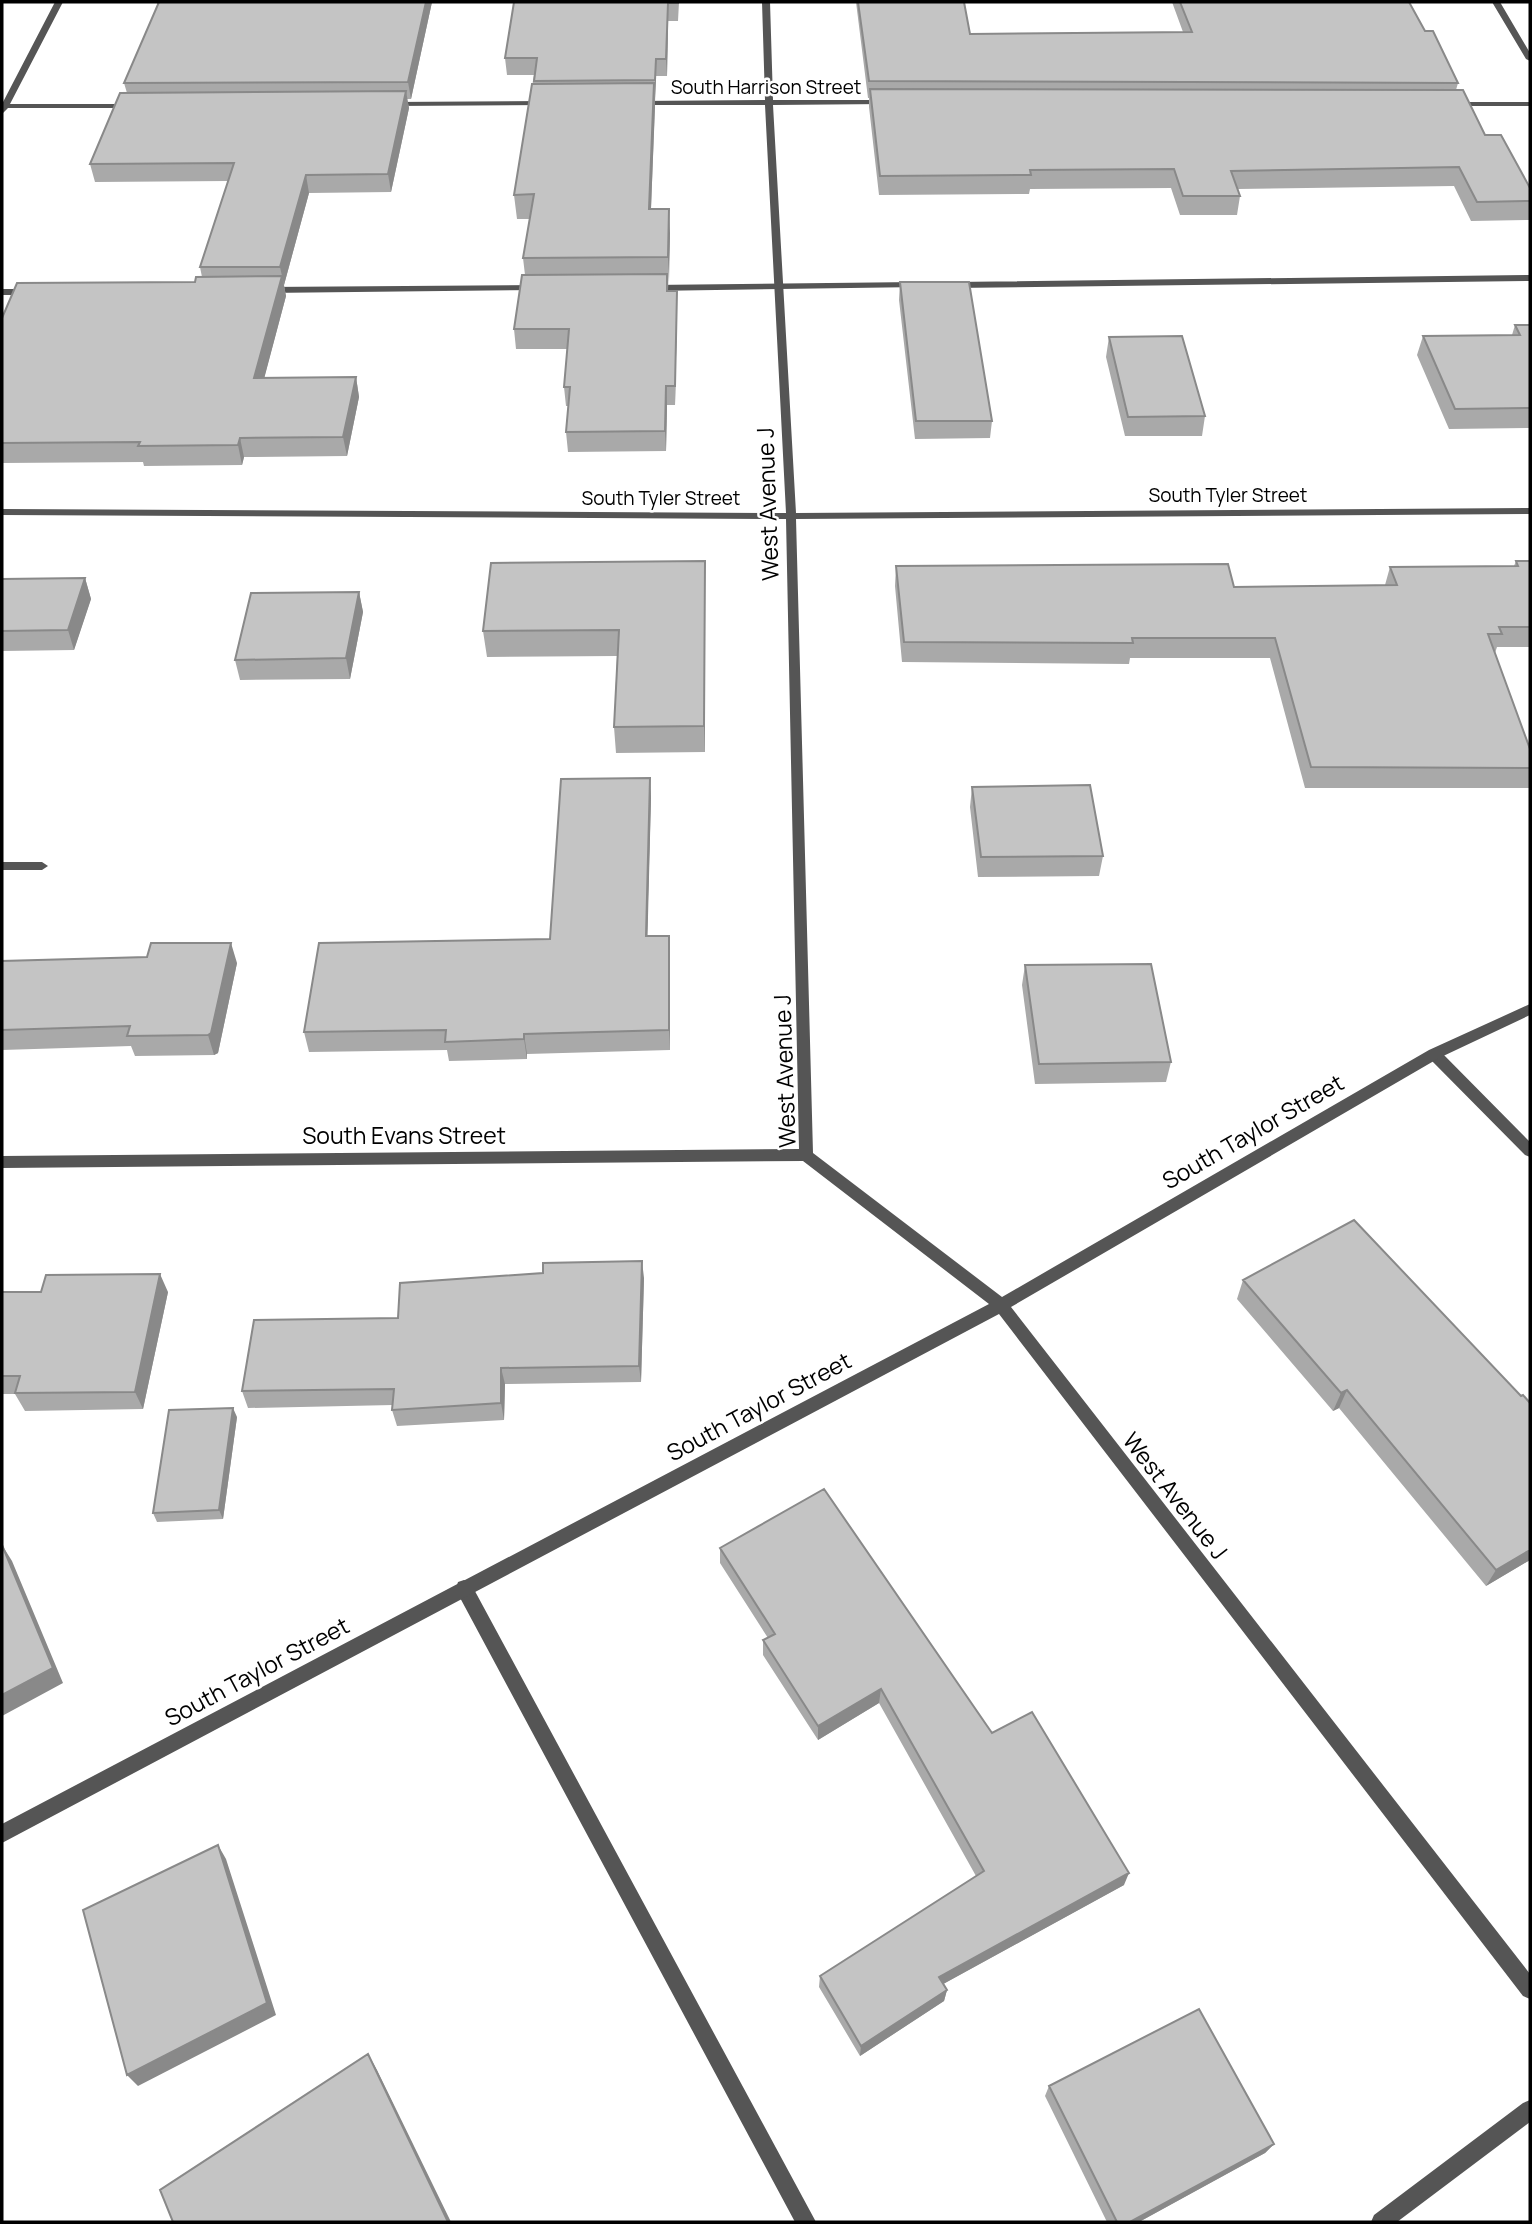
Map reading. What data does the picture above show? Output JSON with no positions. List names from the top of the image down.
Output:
{
  "streets": {
    "street": [
      "South Harrison Street",
      "South Tyler Street",
      "West Avenue J",
      "South Taylor Street",
      "South Evans Street"
    ]
  },
  "crossings": [
    ["South Harrison Street", "West Avenue J"],
    ["South Tyler Street", "West Avenue J"],
    ["West Avenue J", "South Taylor Street"],
    ["West Avenue J", "South Evans Street"]
  ]
}
